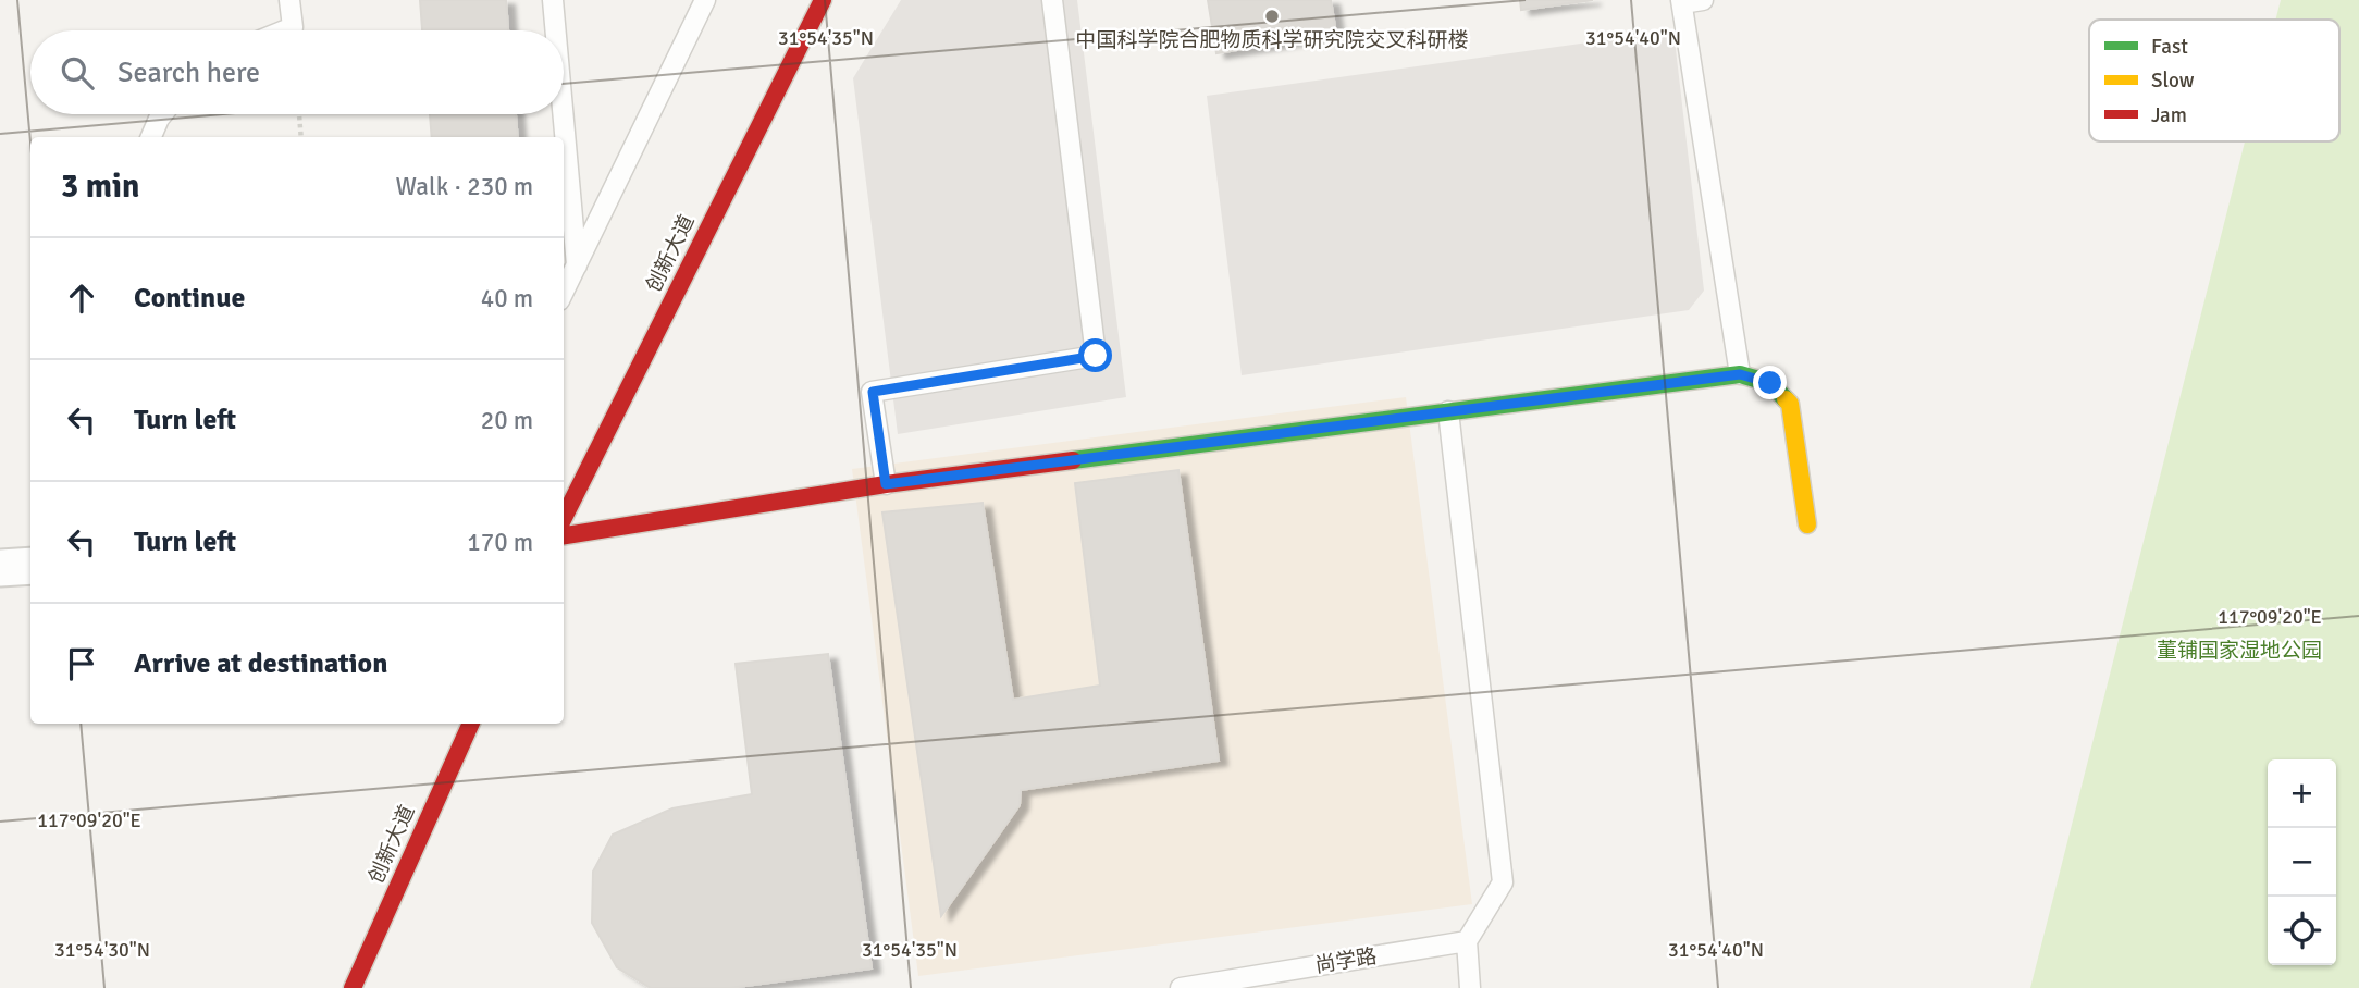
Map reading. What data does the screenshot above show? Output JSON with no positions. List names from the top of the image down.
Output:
{
  "streets": {
    "street": ["创新大道"],
    "lane": ["尚学路"]
  },
  "parks": ["董铺国家湿地公园"],
  "places": ["中国科学院合肥物质科学研究院交叉科研楼"],
  "legend": ["Fast", "Slow", "Jam"],
  "page": {
    "search": "Search here",
    "heading": ["3 min", "Walk · 230 m"],
    "list": [
      ["Continue", "40 m"],
      ["Turn left", "20 m"],
      ["Turn left", "170 m"],
      "Arrive at destination"
    ],
    "map_buttons": ["+", "−"]
  },
  "coordinates": [
    "31°54'35\"N",
    "31°54'40\"N",
    "117°09'20\"E",
    "31°54'30\"N"
  ]
}
